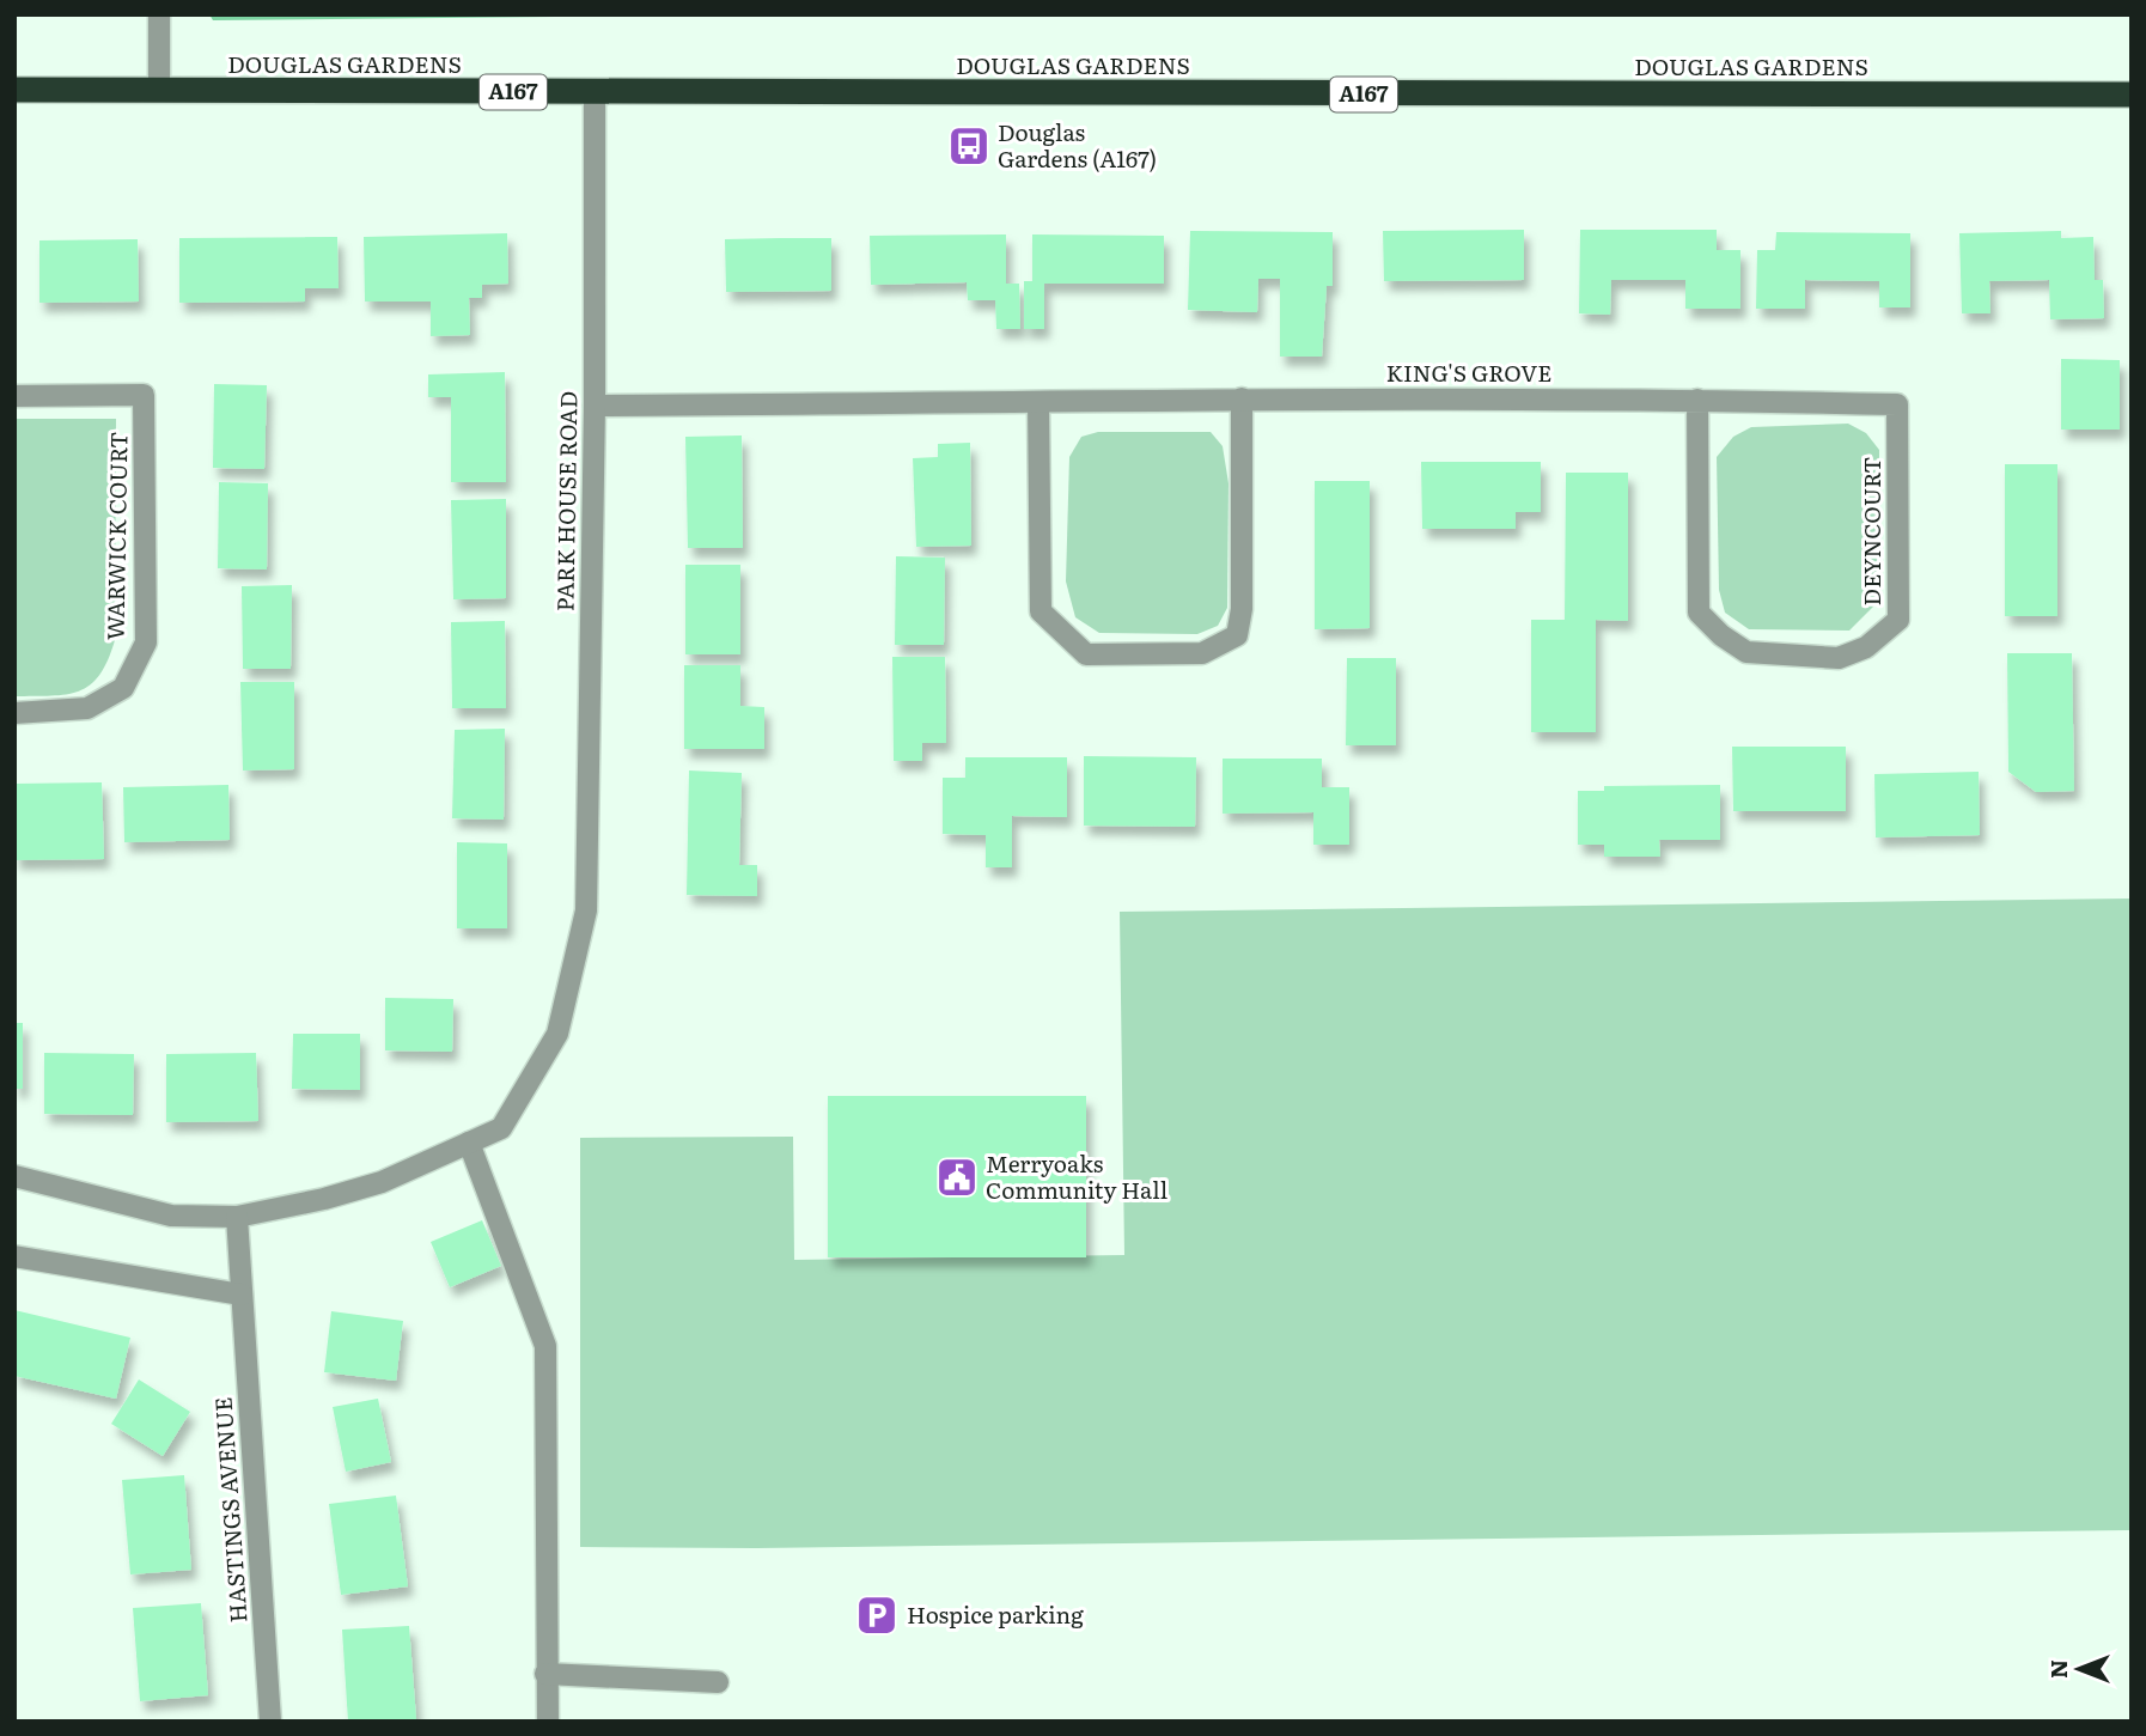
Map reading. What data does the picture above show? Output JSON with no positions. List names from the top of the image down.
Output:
{
  "streets": {
    "highway": ["DOUGLAS GARDENS", "A167"],
    "street": [
      "KING'S GROVE",
      "PARK HOUSE ROAD",
      "DEYNCOURT",
      "WARWICK COURT",
      "HASTINGS AVENUE"
    ]
  },
  "crossings": [
    ["DOUGLAS GARDENS", "PARK HOUSE ROAD"],
    ["KING'S GROVE", "PARK HOUSE ROAD"],
    ["KING'S GROVE", "DEYNCOURT"]
  ],
  "places": {
    "bus stop": ["Douglas Gardens (A167)"],
    "public building": ["Merryoaks Community Hall"],
    "parking": ["Hospice parking"]
  },
  "north": "left"
}
